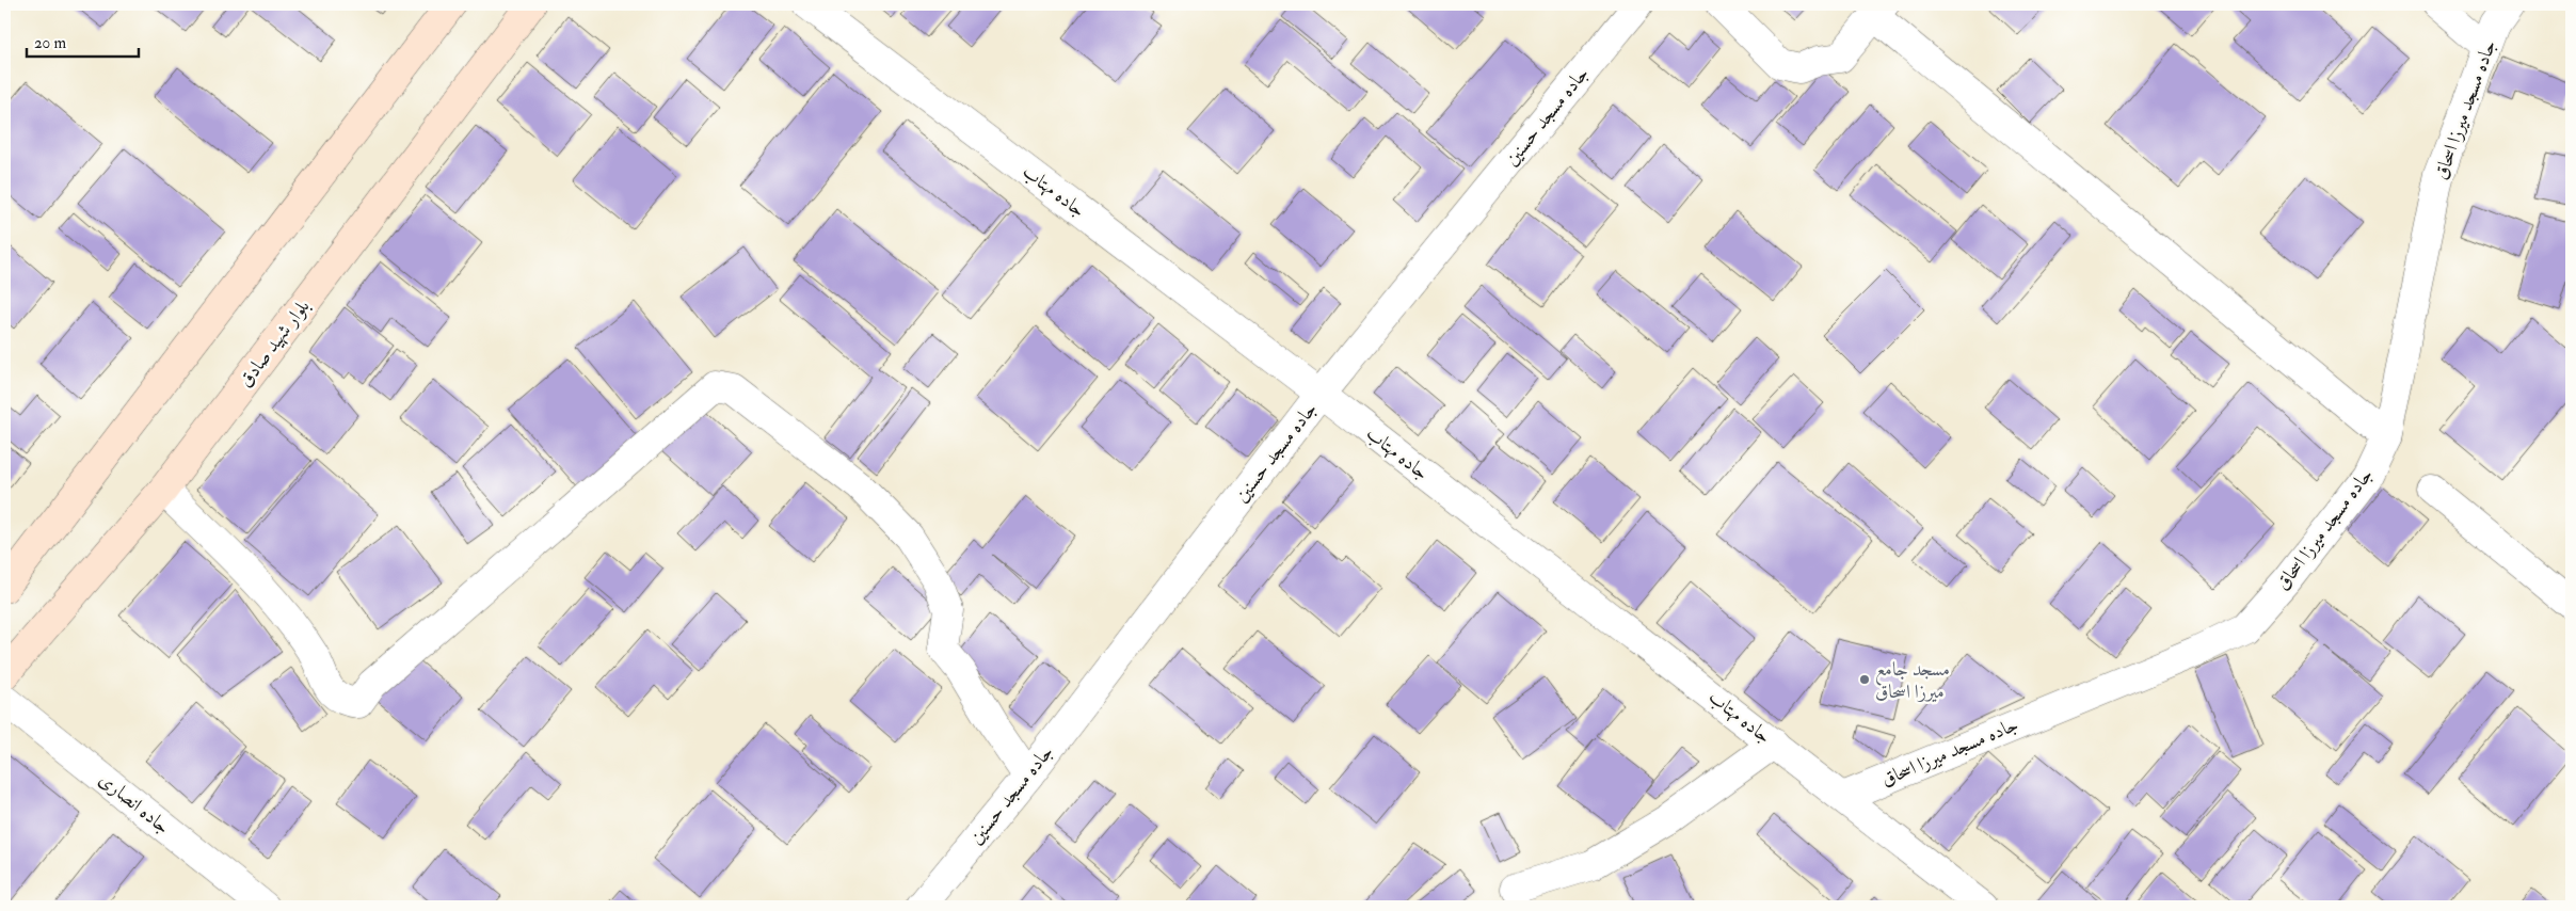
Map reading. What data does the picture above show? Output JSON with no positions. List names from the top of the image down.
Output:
{
  "streets": {
    "main road": ["بلوار شهید صادق"],
    "street": [
      "جاده مسجد ميرزا اسحاق",
      "جاده مسجد حسنین",
      "جاده مهتاب",
      "جاده انصاری"
    ]
  },
  "crossings": [
    ["جاده مسجد ميرزا اسحاق", "جاده مهتاب"],
    ["جاده مسجد حسنین", "جاده مهتاب"]
  ],
  "places": ["مسجد جامع میرزا اسحاق"],
  "scale_bar": "20 m"
}
